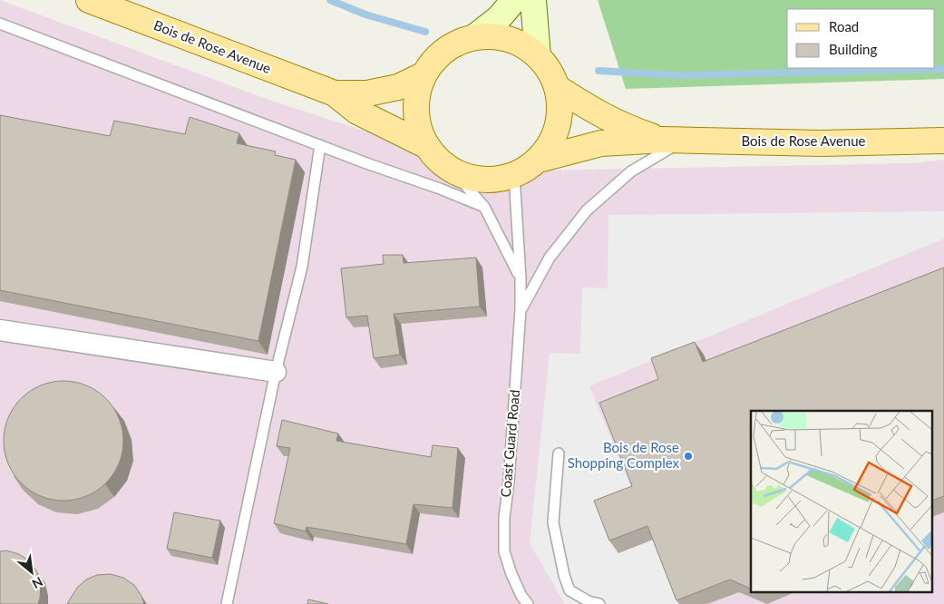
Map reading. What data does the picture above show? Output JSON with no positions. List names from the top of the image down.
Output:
{
  "streets": {
    "main road": ["Bois de Rose Avenue"],
    "lane": ["Coast Guard Road"]
  },
  "crossings": [
    ["Bois de Rose Avenue", "Coast Guard Road"]
  ],
  "places": ["Bois de Rose Shopping Complex"],
  "legend": ["Road", "Building"],
  "north": "bottom right"
}
